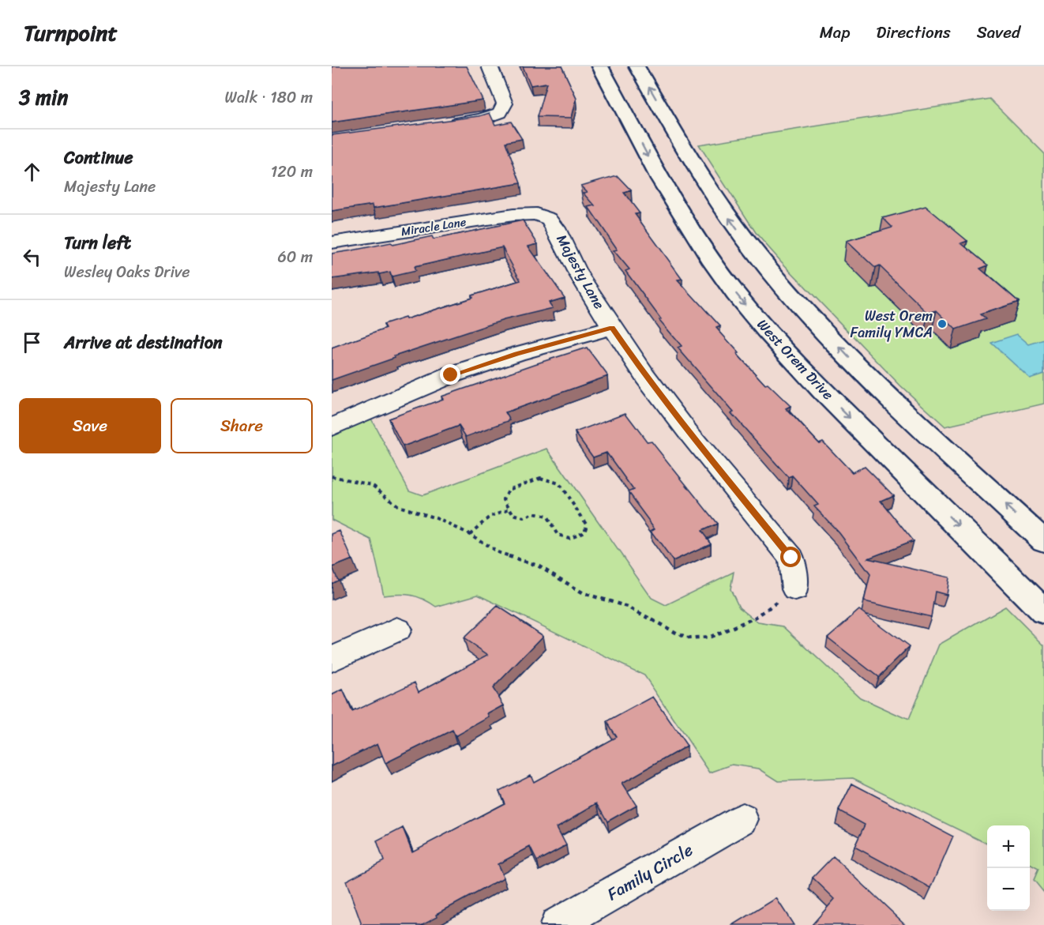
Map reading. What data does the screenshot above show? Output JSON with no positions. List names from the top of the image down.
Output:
{
  "streets": {
    "main road": ["West Orem Drive"],
    "street": ["Miracle Lane", "Majesty Lane", "Family Circle"]
  },
  "crossings": [
    ["Miracle Lane", "Majesty Lane"]
  ],
  "places": ["West Orem Family YMCA"],
  "page": {
    "header": "Turnpoint",
    "nav": ["Map", "Directions", "Saved"],
    "heading": ["3 min", "Walk · 180 m"],
    "list": [
      ["Continue", "Majesty Lane", "120 m"],
      ["Turn left", "Wesley Oaks Drive", "60 m"],
      "Arrive at destination"
    ],
    "buttons": ["Save", "Share"],
    "map_buttons": ["+", "−"]
  }
}
